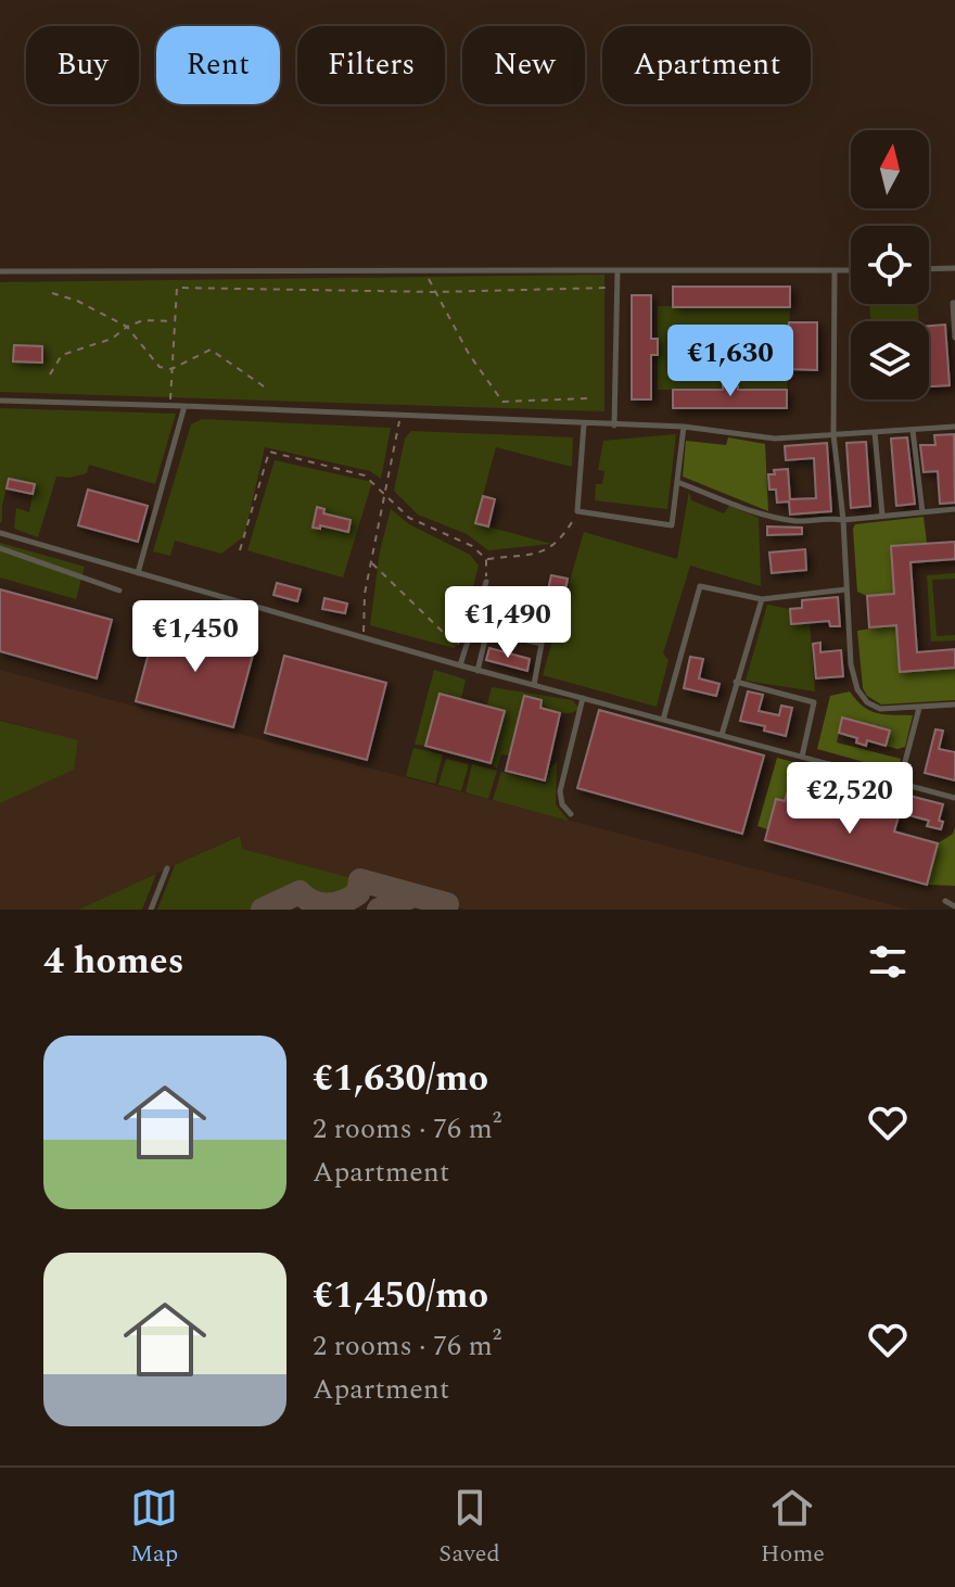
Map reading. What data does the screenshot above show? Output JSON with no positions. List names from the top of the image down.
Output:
{
  "north": "top",
  "page": {
    "chip": [
      "Buy",
      "Rent",
      "Filters",
      "New",
      "Apartment"
    ],
    "price": [
      "€1,630",
      "€1,490",
      "€1,450",
      "€2,520"
    ],
    "heading": "4 homes",
    "list": [
      {
        "name": "€1,630/mo",
        "note": "2 rooms · 76 m² · Apartment"
      },
      {
        "name": "€1,450/mo",
        "note": "2 rooms · 76 m² · Apartment"
      }
    ],
    "tabs": ["Map", "Saved", "Home"]
  }
}
